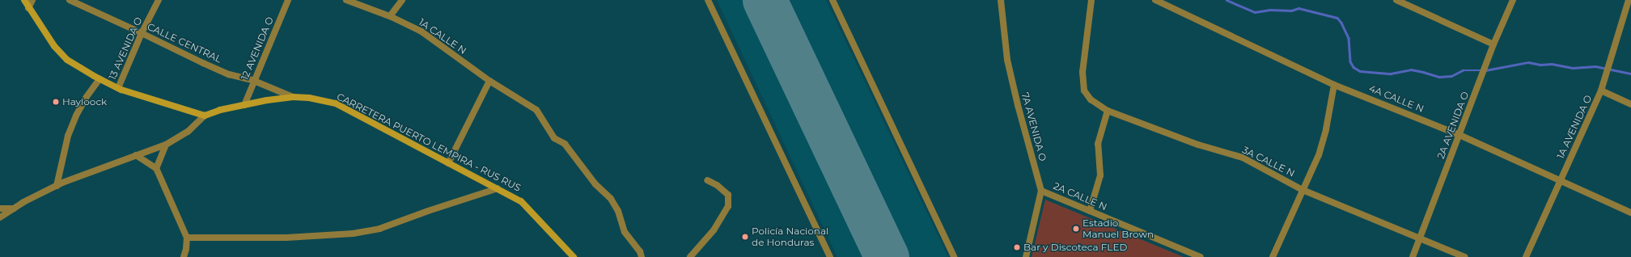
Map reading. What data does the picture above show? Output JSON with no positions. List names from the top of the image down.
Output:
{
  "streets": {
    "street": [
      "1A CALLE N",
      "CALLE CENTRAL",
      "13 AVENIDA O",
      "12 AVENIDA O",
      "4A CALLE N",
      "2A AVENIDA O",
      "7A AVENIDA O",
      "1A AVENIDA O",
      "CARRETERA PUERTO LEMPIRA - RUS RUS",
      "3A CALLE N",
      "2A CALLE N"
    ]
  },
  "crossings": [
    ["CALLE CENTRAL", "13 AVENIDA O"],
    ["CALLE CENTRAL", "12 AVENIDA O"],
    ["CALLE CENTRAL", "CARRETERA PUERTO LEMPIRA - RUS RUS"],
    ["12 AVENIDA O", "CARRETERA PUERTO LEMPIRA - RUS RUS"],
    ["4A CALLE N", "2A AVENIDA O"],
    ["4A CALLE N", "1A AVENIDA O"],
    ["2A AVENIDA O", "3A CALLE N"],
    ["7A AVENIDA O", "2A CALLE N"]
  ],
  "places": [
    "Hayloock",
    "Estadio Manuel Brown",
    "Policía Nacional de Honduras",
    "Bar y Discoteca FLED"
  ]
}
